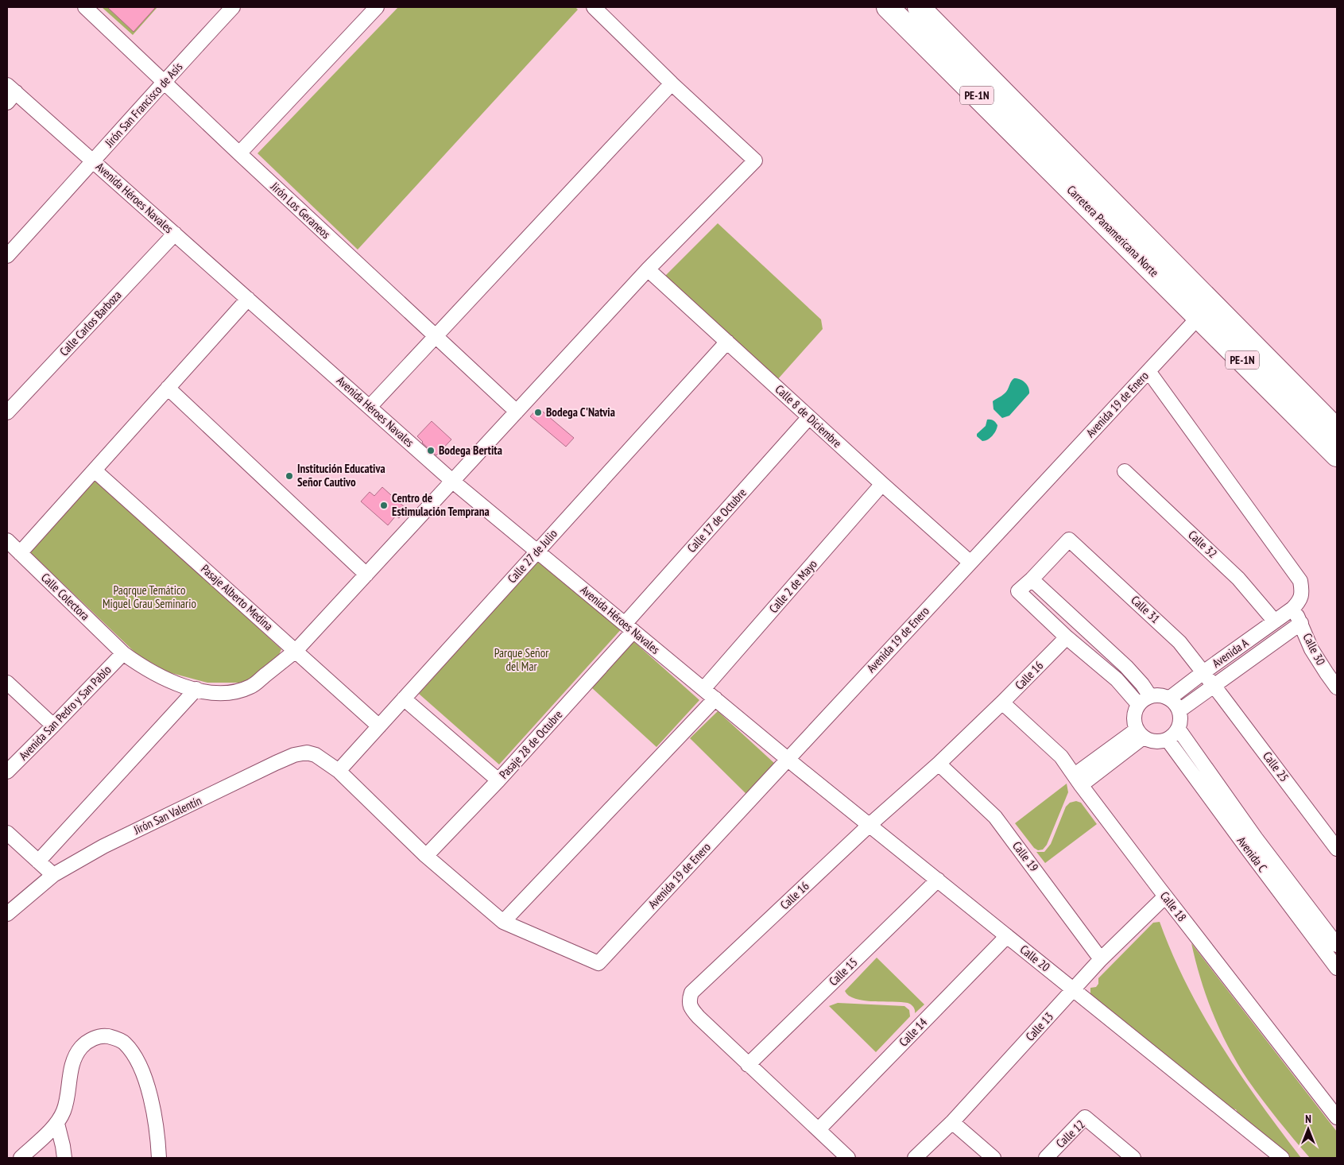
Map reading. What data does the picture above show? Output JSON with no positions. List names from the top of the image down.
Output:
{
  "streets": {
    "highway": ["PE-1N", "Carretera Panamericana Norte"],
    "street": [
      "Jirón San Francisco de Asís",
      "Avenida Héroes Navales",
      "Jirón Los Geraneos",
      "Calle Carlos Barboza",
      "Avenida 19 de Enero",
      "Calle 8 de Diciembre",
      "Calle 17 de Octubre",
      "Calle 32",
      "Calle 27 de Julio",
      "Calle 2 de Mayo",
      "Calle Colectora",
      "Pasaje Alberto Medina",
      "Calle 31",
      "Calle 30",
      "Avenida A",
      "Calle 16",
      "Avenida San Pedro y San Pablo",
      "Pasaje 28 de Octubre",
      "Calle 25",
      "Jirón San Valentín",
      "Avenida C",
      "Calle 19",
      "Calle 18",
      "Calle 20",
      "Calle 15",
      "Calle 13",
      "Calle 14",
      "Calle 12"
    ]
  },
  "crossings": [
    ["Jirón San Francisco de Asís", "Avenida Héroes Navales"],
    ["Jirón San Francisco de Asís", "Jirón Los Geraneos"],
    ["Avenida Héroes Navales", "Calle Carlos Barboza"],
    ["Avenida Héroes Navales", "Avenida 19 de Enero"],
    ["Avenida Héroes Navales", "Calle 17 de Octubre"],
    ["Avenida Héroes Navales", "Calle 27 de Julio"],
    ["Avenida Héroes Navales", "Calle 2 de Mayo"],
    ["Avenida Héroes Navales", "Calle Colectora"],
    ["Avenida Héroes Navales", "Pasaje 28 de Octubre"],
    ["Avenida Héroes Navales", "Calle 20"],
    ["Jirón Los Geraneos", "Calle Colectora"],
    ["Carretera Panamericana Norte", "Avenida 19 de Enero"],
    ["Avenida 19 de Enero", "Calle 8 de Diciembre"],
    ["Avenida 19 de Enero", "Jirón San Valentín"],
    ["Avenida 19 de Enero", "Calle 20"],
    ["Calle 8 de Diciembre", "Calle 17 de Octubre"],
    ["Calle 8 de Diciembre", "Calle 27 de Julio"],
    ["Calle 8 de Diciembre", "Calle 2 de Mayo"],
    ["Calle 8 de Diciembre", "Calle Colectora"],
    ["Calle 17 de Octubre", "Pasaje 28 de Octubre"],
    ["Calle 32", "Avenida A"],
    ["Calle 27 de Julio", "Pasaje Alberto Medina"],
    ["Calle 27 de Julio", "Jirón San Valentín"],
    ["Calle Colectora", "Pasaje Alberto Medina"],
    ["Calle Colectora", "Avenida San Pedro y San Pablo"],
    ["Calle 31", "Avenida A"],
    ["Calle 31", "Calle 25"],
    ["Calle 30", "Avenida A"],
    ["Avenida A", "Calle 25"],
    ["Avenida A", "Avenida C"],
    ["Calle 16", "Calle 19"],
    ["Calle 16", "Calle 18"],
    ["Calle 16", "Calle 20"],
    ["Calle 16", "Calle 15"],
    ["Calle 16", "Calle 14"],
    ["Pasaje 28 de Octubre", "Jirón San Valentín"],
    ["Calle 19", "Calle 13"],
    ["Calle 18", "Calle 13"],
    ["Calle 20", "Calle 15"],
    ["Calle 20", "Calle 13"],
    ["Calle 20", "Calle 14"]
  ],
  "parks": ["Paqrque Temático Miguel Grau Seminario", "Parque Señor del Mar"],
  "places": [
    "Bodega C'Natvia",
    "Bodega Bertita",
    "Institución Educativa Señor Cautivo",
    "Centro de Estimulación Temprana"
  ],
  "north": "top"
}
